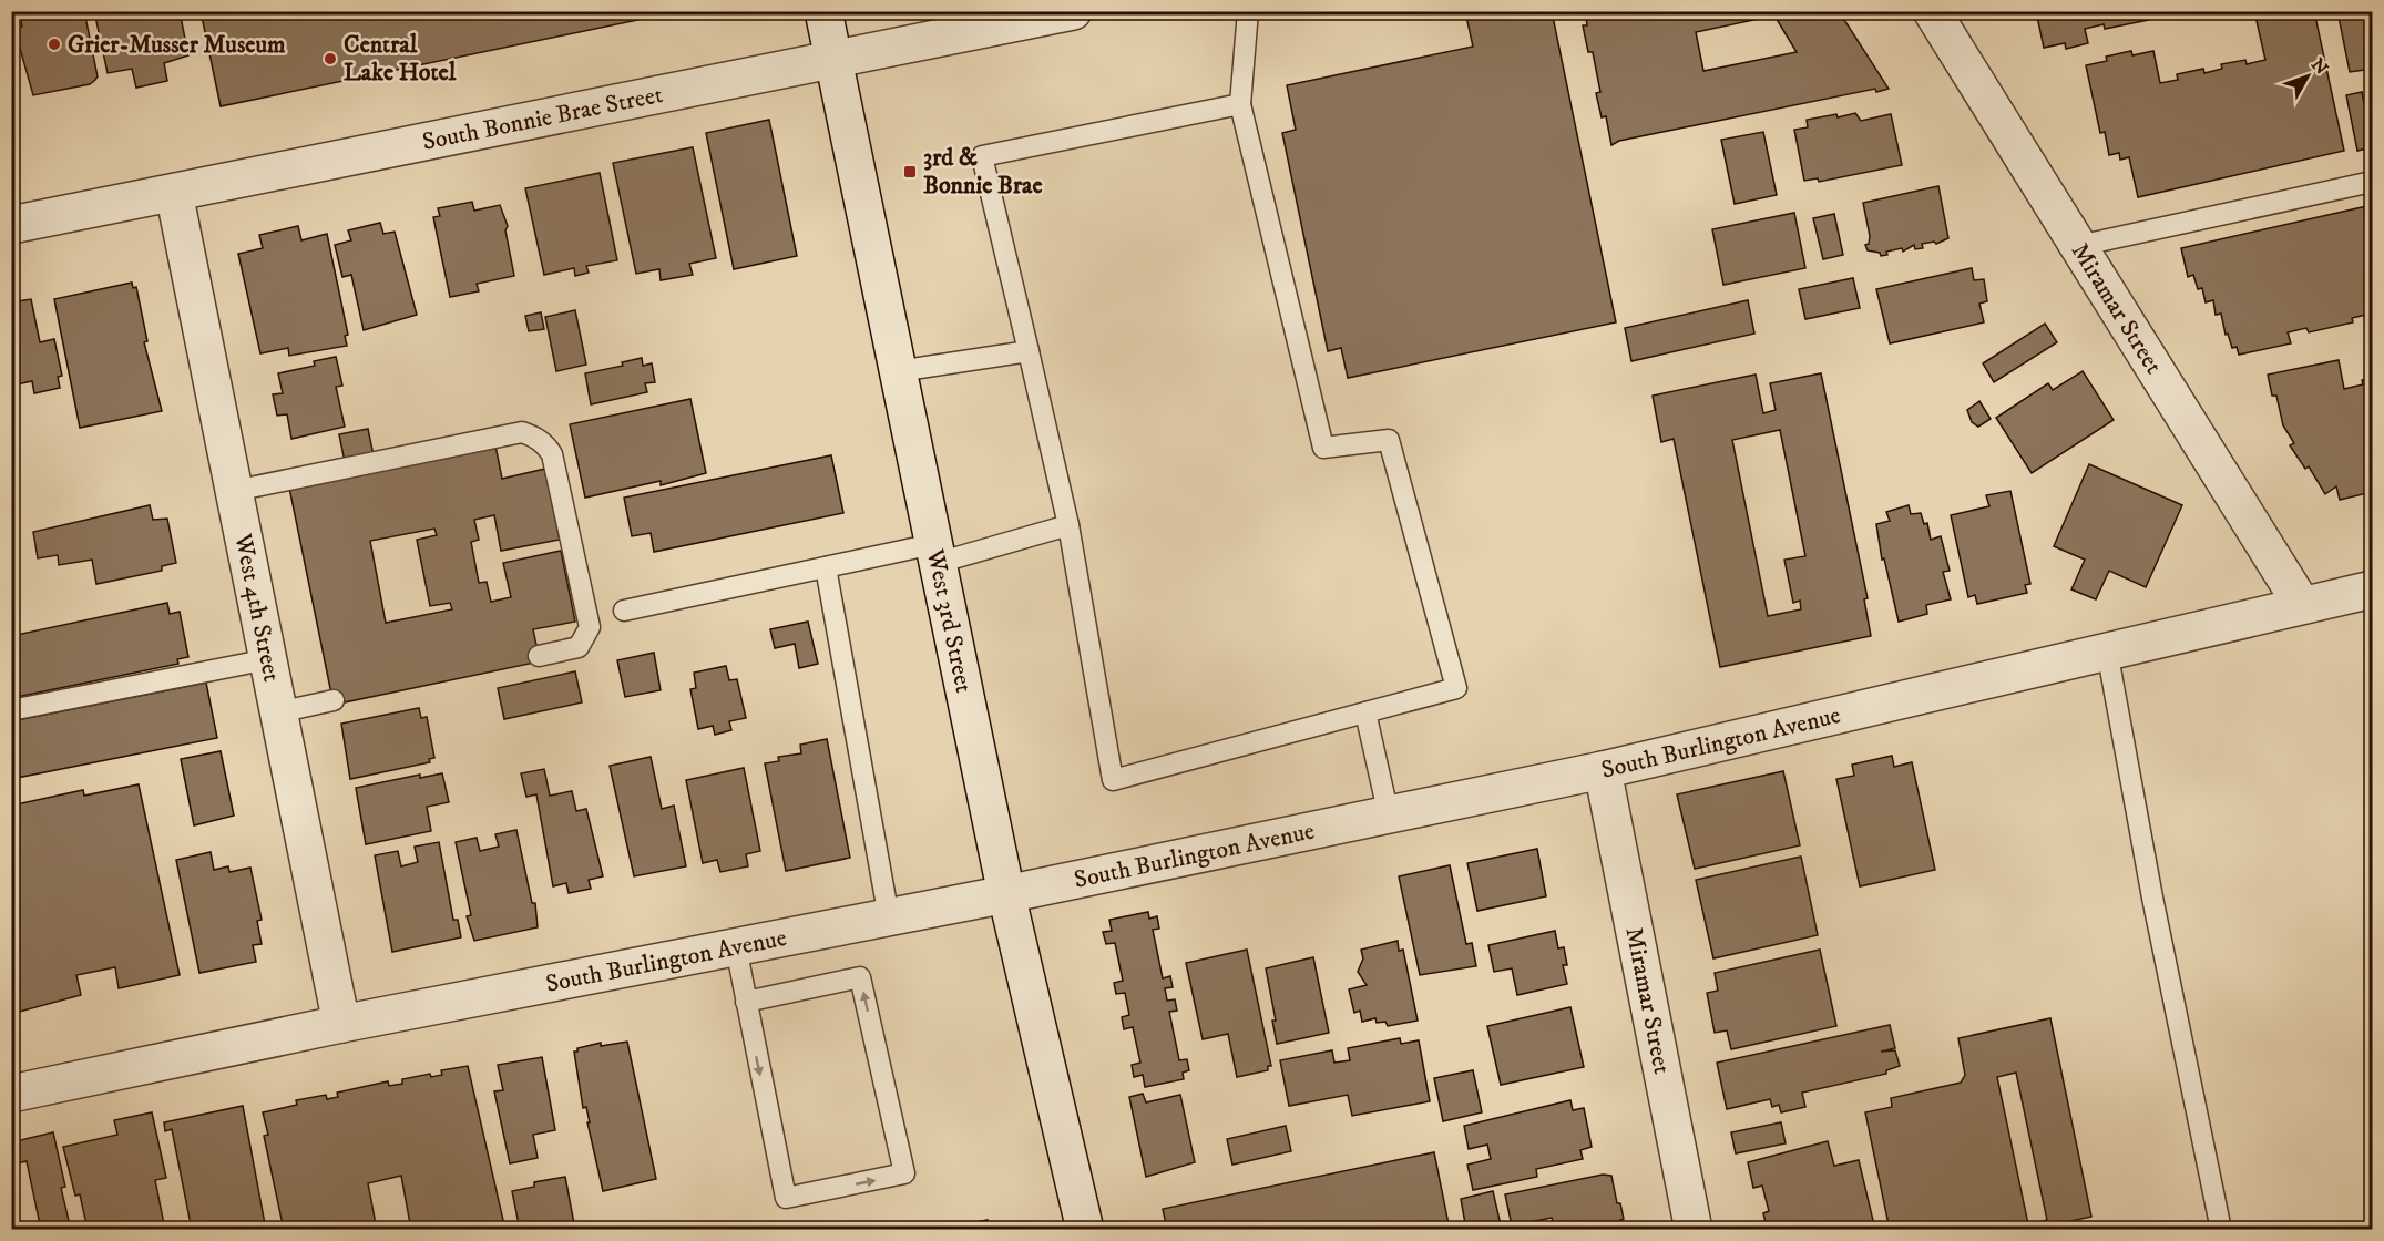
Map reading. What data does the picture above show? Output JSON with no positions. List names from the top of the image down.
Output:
{
  "streets": {
    "street": [
      "South Bonnie Brae Street",
      "Miramar Street",
      "West 4th Street",
      "West 3rd Street",
      "South Burlington Avenue"
    ]
  },
  "crossings": [
    ["South Bonnie Brae Street", "West 4th Street"],
    ["South Bonnie Brae Street", "West 3rd Street"],
    ["Miramar Street", "South Burlington Avenue"],
    ["West 4th Street", "South Burlington Avenue"],
    ["West 3rd Street", "South Burlington Avenue"]
  ],
  "places": {
    "other": ["Grier-Musser Museum", "Central Lake Hotel"],
    "transit": ["3rd & Bonnie Brae"]
  },
  "north": "top right"
}
